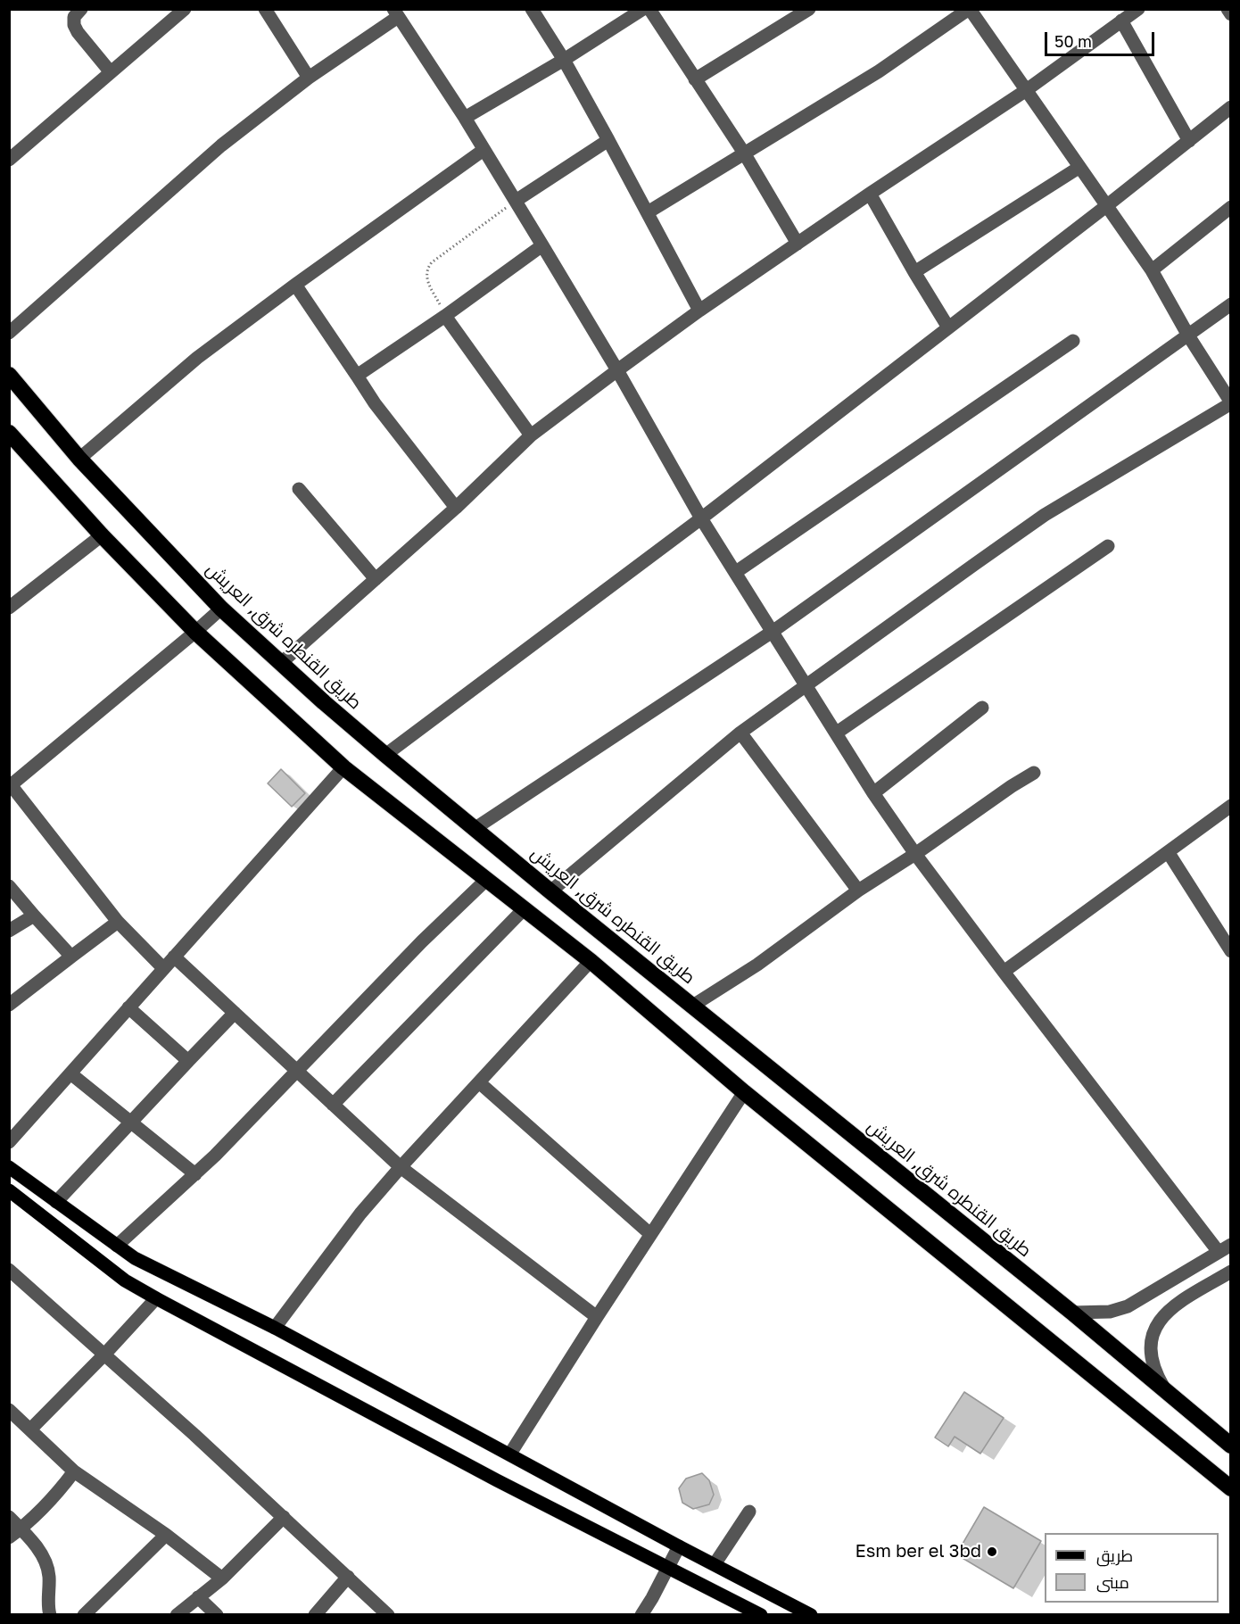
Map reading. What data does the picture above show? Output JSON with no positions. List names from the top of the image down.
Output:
{
  "streets": {
    "highway": ["طريق القنطره شرق, العريش"]
  },
  "places": ["Esm ber el 3bd"],
  "legend": ["طريق", "مبنى"],
  "scale_bar": "50 m"
}
